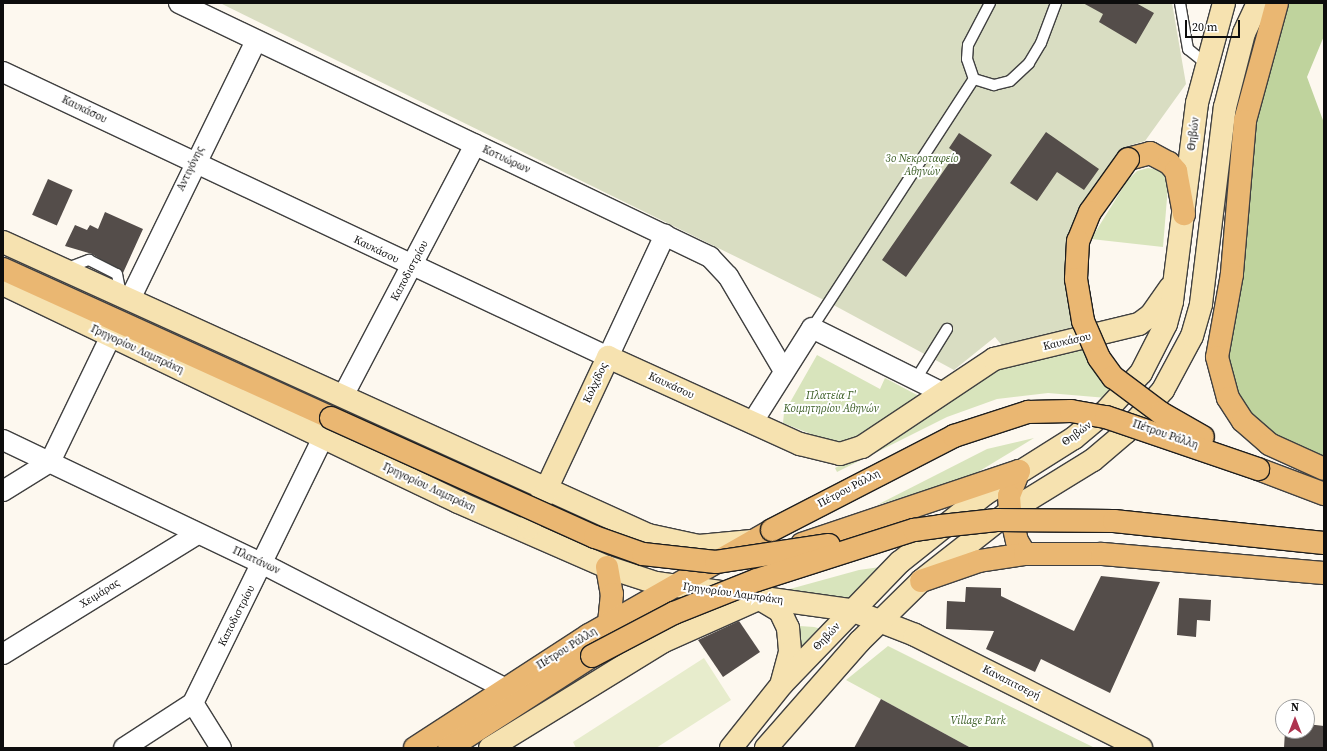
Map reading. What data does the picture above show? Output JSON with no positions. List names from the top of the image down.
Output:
{
  "streets": {
    "main road": [
      "Καυκάσου",
      "Θηβών",
      "Γρηγορίου Λαμπράκη",
      "Κολχίδος",
      "Πέτρου Ράλλη",
      "Καναπιτσερή"
    ],
    "street": [
      "Κοτυώρων",
      "Αντιγόνης",
      "Καποδιστρίου",
      "Πλατάνων",
      "Χειμάρας"
    ]
  },
  "crossings": [
    ["Καυκάσου", "Θηβών"],
    ["Καυκάσου", "Αντιγόνης"],
    ["Καυκάσου", "Καποδιστρίου"],
    ["Καυκάσου", "Κολχίδος"],
    ["Θηβών", "Γρηγορίου Λαμπράκη"],
    ["Κοτυώρων", "Αντιγόνης"],
    ["Κοτυώρων", "Καποδιστρίου"],
    ["Κοτυώρων", "Κολχίδος"],
    ["Καποδιστρίου", "Γρηγορίου Λαμπράκη"],
    ["Καποδιστρίου", "Πλατάνων"],
    ["Γρηγορίου Λαμπράκη", "Κολχίδος"],
    ["Γρηγορίου Λαμπράκη", "Πέτρου Ράλλη"],
    ["Γρηγορίου Λαμπράκη", "Καναπιτσερή"],
    ["Πέτρου Ράλλη", "Πλατάνων"],
    ["Πλατάνων", "Χειμάρας"]
  ],
  "parks": ["3ο Νεκροταφείο Αθηνών", "Πλατεία Γ' Κοιμητηρίου Αθηνών", "Village Park"],
  "scale_bar": "20 m",
  "north": "top"
}
